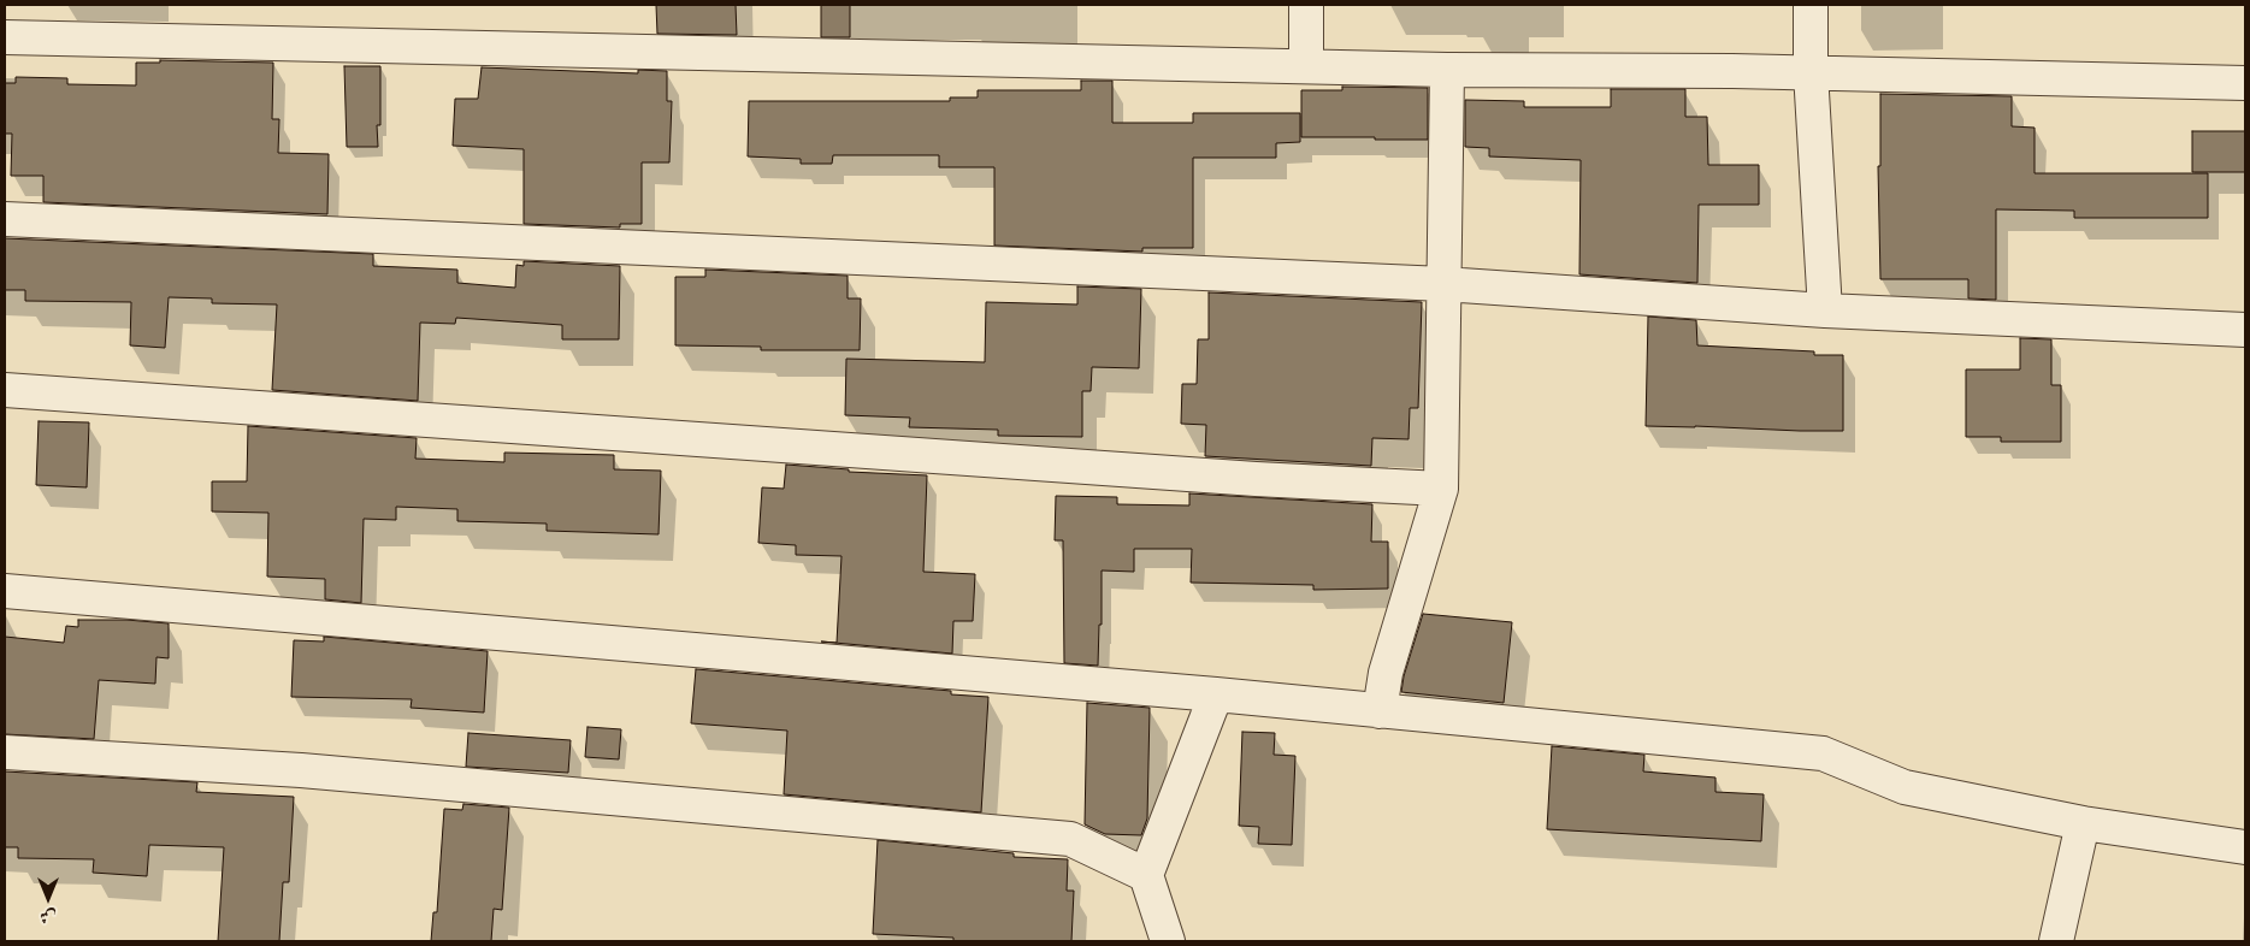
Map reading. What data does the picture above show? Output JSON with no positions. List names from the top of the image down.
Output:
{
  "north": "bottom"
}
